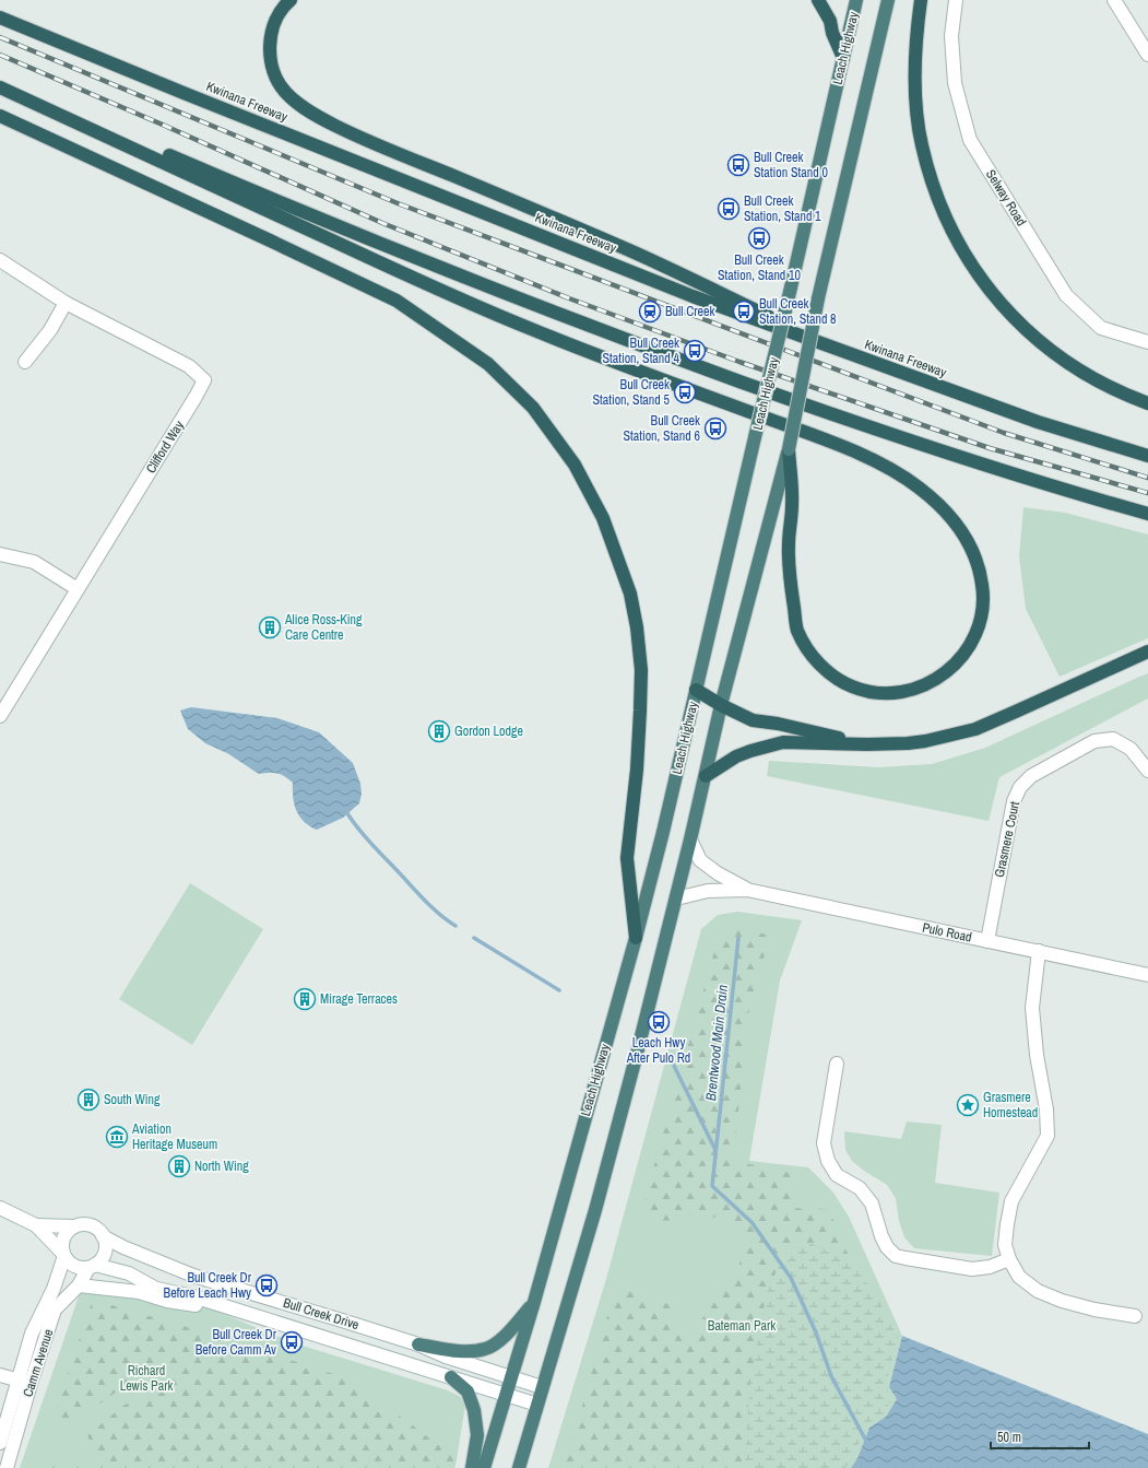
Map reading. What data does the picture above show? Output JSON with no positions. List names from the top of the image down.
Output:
{
  "streets": {
    "highway": ["Leach Highway", "Kwinana Freeway"],
    "street": [
      "Selway Road",
      "Clifford Way",
      "Grasmere Court",
      "Pulo Road",
      "Bull Creek Drive",
      "Camm Avenue"
    ]
  },
  "crossings": [
    ["Leach Highway", "Bull Creek Drive"],
    ["Grasmere Court", "Pulo Road"],
    ["Bull Creek Drive", "Camm Avenue"]
  ],
  "water": ["Brentwood Main Drain"],
  "parks": ["Bateman Park", "Richard Lewis Park"],
  "places": {
    "bus stop": [
      "Bull Creek Station Stand 0",
      "Bull Creek Station, Stand 1",
      "Bull Creek Station, Stand 10",
      "Bull Creek Station, Stand 8",
      "Bull Creek Station, Stand 4",
      "Bull Creek Station, Stand 5",
      "Bull Creek Station, Stand 6",
      "Leach Hwy After Pulo Rd",
      "Bull Creek Dr Before Leach Hwy",
      "Bull Creek Dr Before Camm Av"
    ],
    "station": ["Bull Creek"],
    "building": [
      "Alice Ross-King Care Centre",
      "Gordon Lodge",
      "Mirage Terraces",
      "South Wing",
      "North Wing"
    ],
    "place": ["Grasmere Homestead"],
    "museum": ["Aviation Heritage Museum"]
  },
  "scale_bar": "50 m"
}
